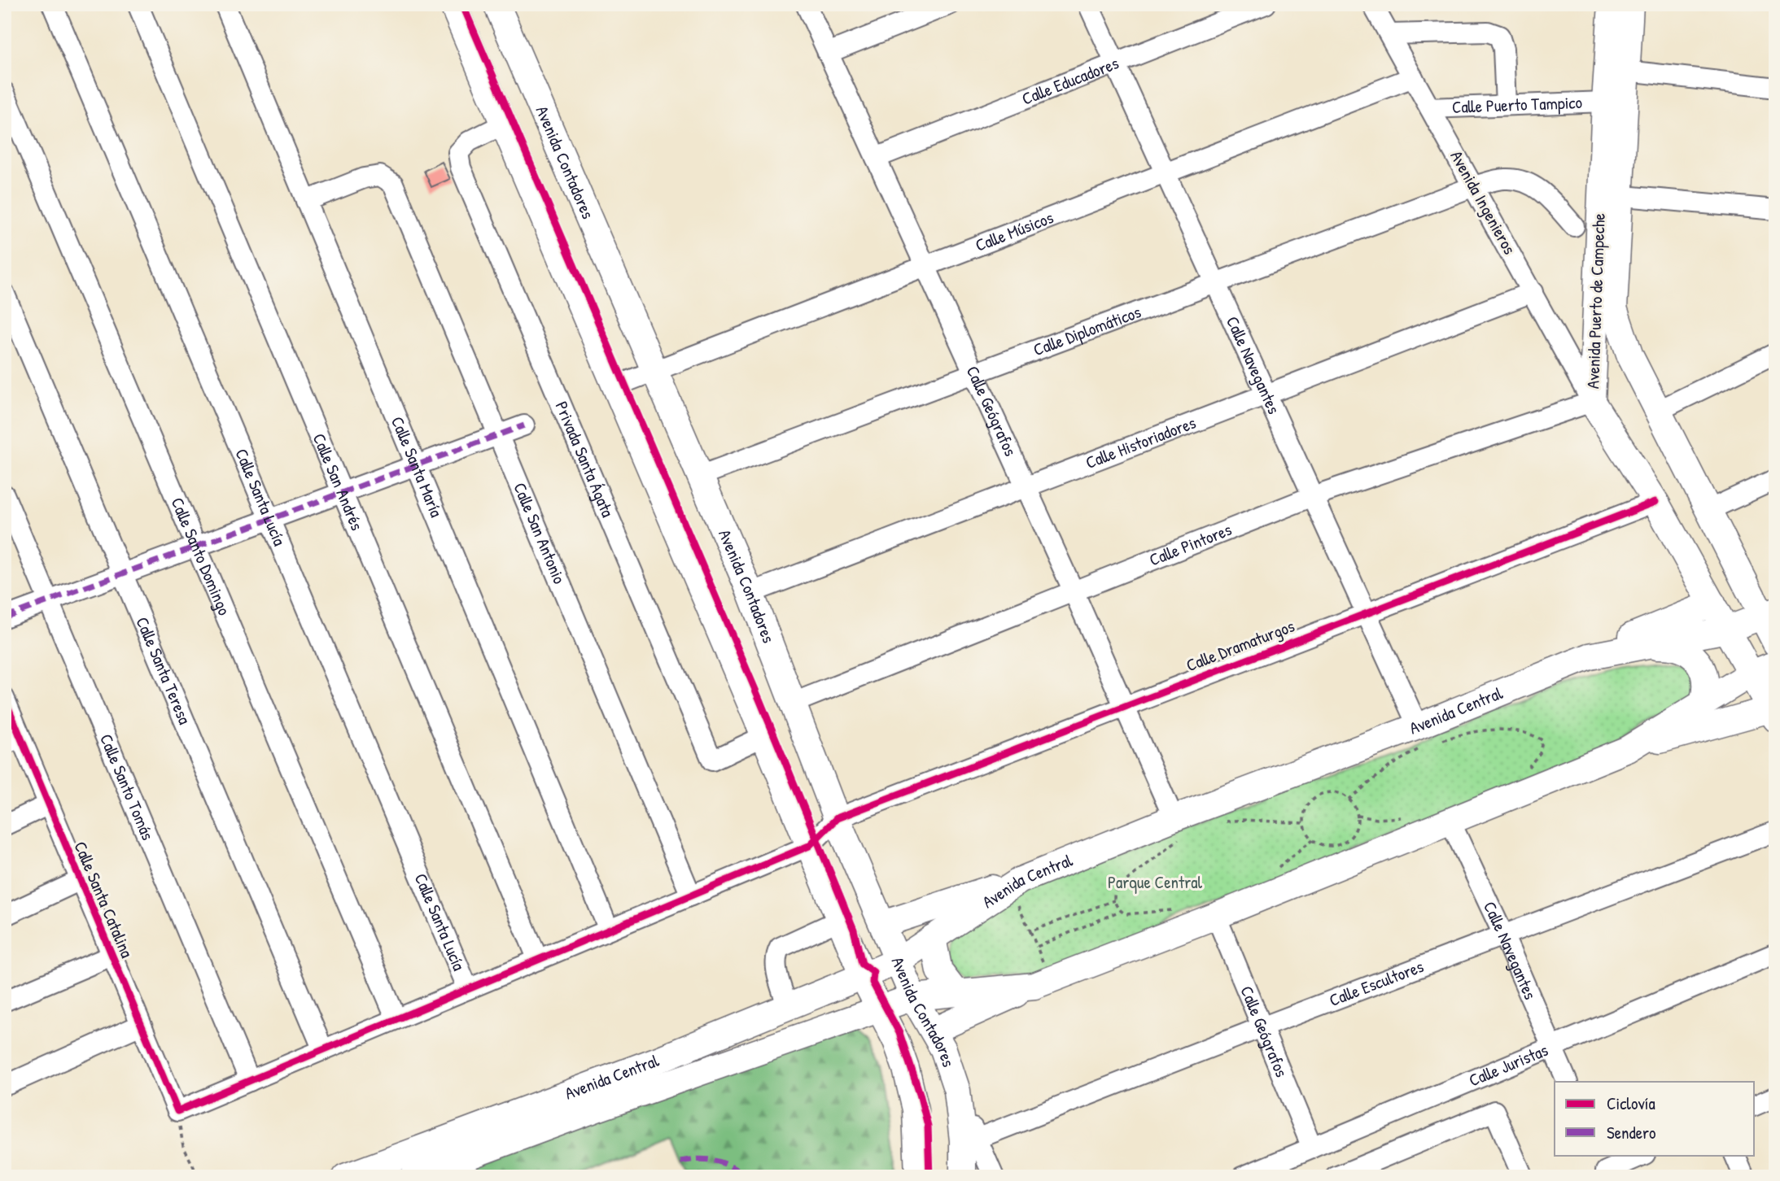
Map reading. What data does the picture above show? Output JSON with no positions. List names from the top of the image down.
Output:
{
  "streets": {
    "main road": ["Avenida Contadores", "Avenida Puerto de Campeche", "Avenida Central"],
    "street": [
      "Calle Educadores",
      "Calle Puerto Tampico",
      "Avenida Ingenieros",
      "Calle Músicos",
      "Calle Diplomáticos",
      "Calle Navegantes",
      "Calle Geógrafos",
      "Calle Historiadores",
      "Privada Santa Ágata",
      "Calle Santa María",
      "Calle San Andrés",
      "Calle Santa Lucía",
      "Calle San Antonio",
      "Calle Pintores",
      "Calle Santo Domingo",
      "Calle Dramaturgos",
      "Calle Santa Teresa",
      "Calle Santo Tomás",
      "Calle Santa Catalina",
      "Calle Escultores",
      "Calle Juristas"
    ]
  },
  "crossings": [
    ["Calle Educadores", "Calle Navegantes"],
    ["Calle Educadores", "Calle Geógrafos"],
    ["Calle Puerto Tampico", "Avenida Ingenieros"],
    ["Calle Puerto Tampico", "Avenida Puerto de Campeche"],
    ["Avenida Contadores", "Calle Músicos"],
    ["Avenida Contadores", "Calle Diplomáticos"],
    ["Avenida Contadores", "Calle Historiadores"],
    ["Avenida Contadores", "Calle Pintores"],
    ["Avenida Contadores", "Calle Dramaturgos"],
    ["Avenida Contadores", "Avenida Central"],
    ["Avenida Ingenieros", "Calle Músicos"],
    ["Avenida Ingenieros", "Avenida Puerto de Campeche"],
    ["Avenida Ingenieros", "Calle Diplomáticos"],
    ["Avenida Ingenieros", "Calle Historiadores"],
    ["Avenida Ingenieros", "Calle Pintores"],
    ["Calle Músicos", "Calle Navegantes"],
    ["Calle Músicos", "Calle Geógrafos"],
    ["Avenida Puerto de Campeche", "Calle Pintores"],
    ["Avenida Puerto de Campeche", "Calle Dramaturgos"],
    ["Avenida Puerto de Campeche", "Avenida Central"],
    ["Calle Diplomáticos", "Calle Navegantes"],
    ["Calle Diplomáticos", "Calle Geógrafos"],
    ["Calle Navegantes", "Calle Historiadores"],
    ["Calle Navegantes", "Calle Pintores"],
    ["Calle Navegantes", "Calle Dramaturgos"],
    ["Calle Navegantes", "Avenida Central"],
    ["Calle Navegantes", "Calle Escultores"],
    ["Calle Navegantes", "Calle Juristas"],
    ["Calle Geógrafos", "Calle Historiadores"],
    ["Calle Geógrafos", "Calle Pintores"],
    ["Calle Geógrafos", "Calle Dramaturgos"],
    ["Calle Geógrafos", "Avenida Central"],
    ["Calle Geógrafos", "Calle Escultores"],
    ["Calle Geógrafos", "Calle Juristas"],
    ["Calle Santa María", "Calle San Antonio"]
  ],
  "parks": ["Parque Central"],
  "legend": ["Ciclovía", "Sendero"]
}
